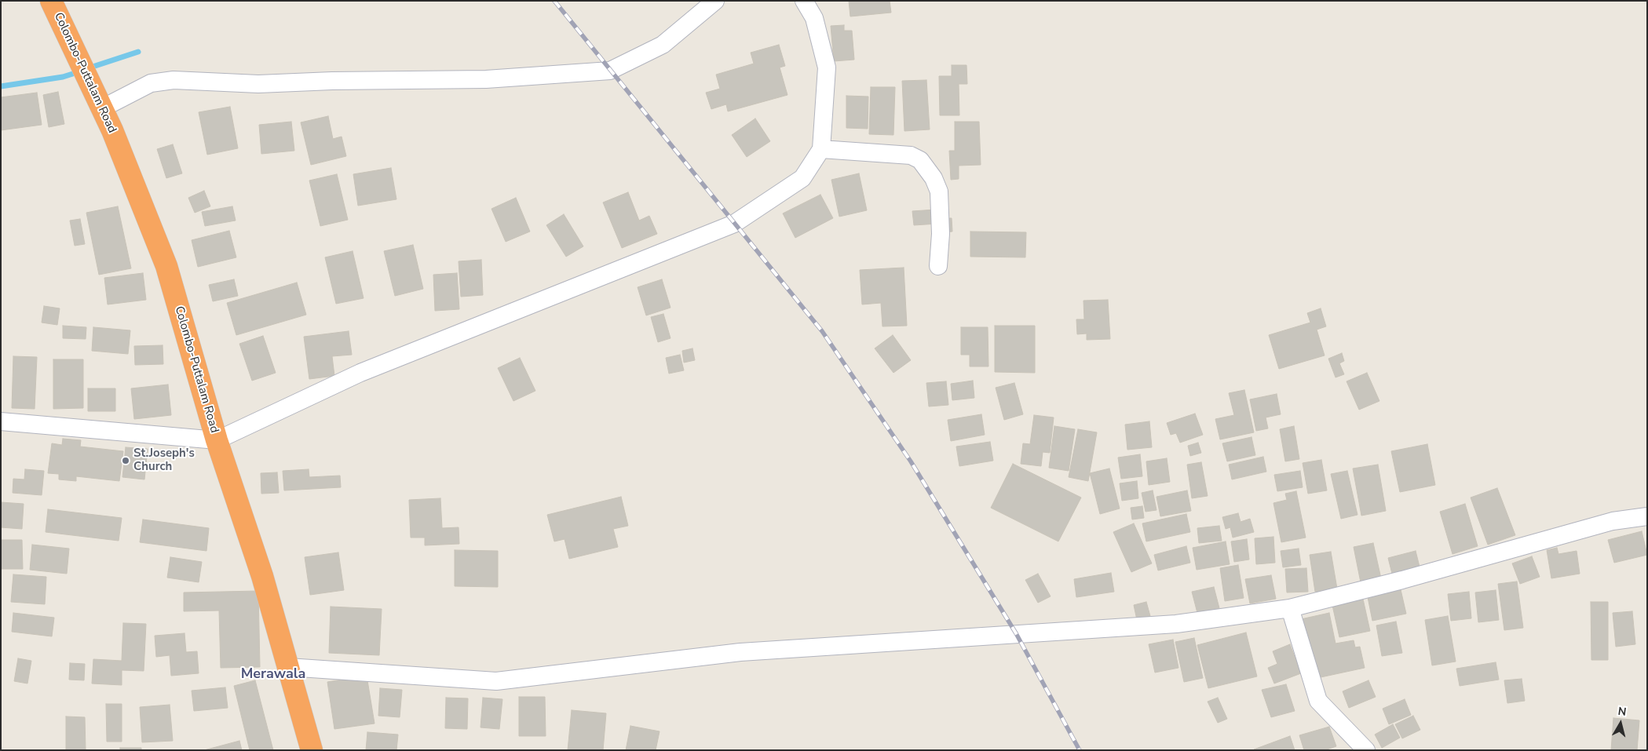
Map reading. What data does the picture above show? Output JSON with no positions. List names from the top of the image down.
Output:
{
  "streets": {
    "highway": ["Colombo-Puttalam Road"]
  },
  "districts": ["Merawala"],
  "places": ["St.Joseph's Church"],
  "north": "top"
}
